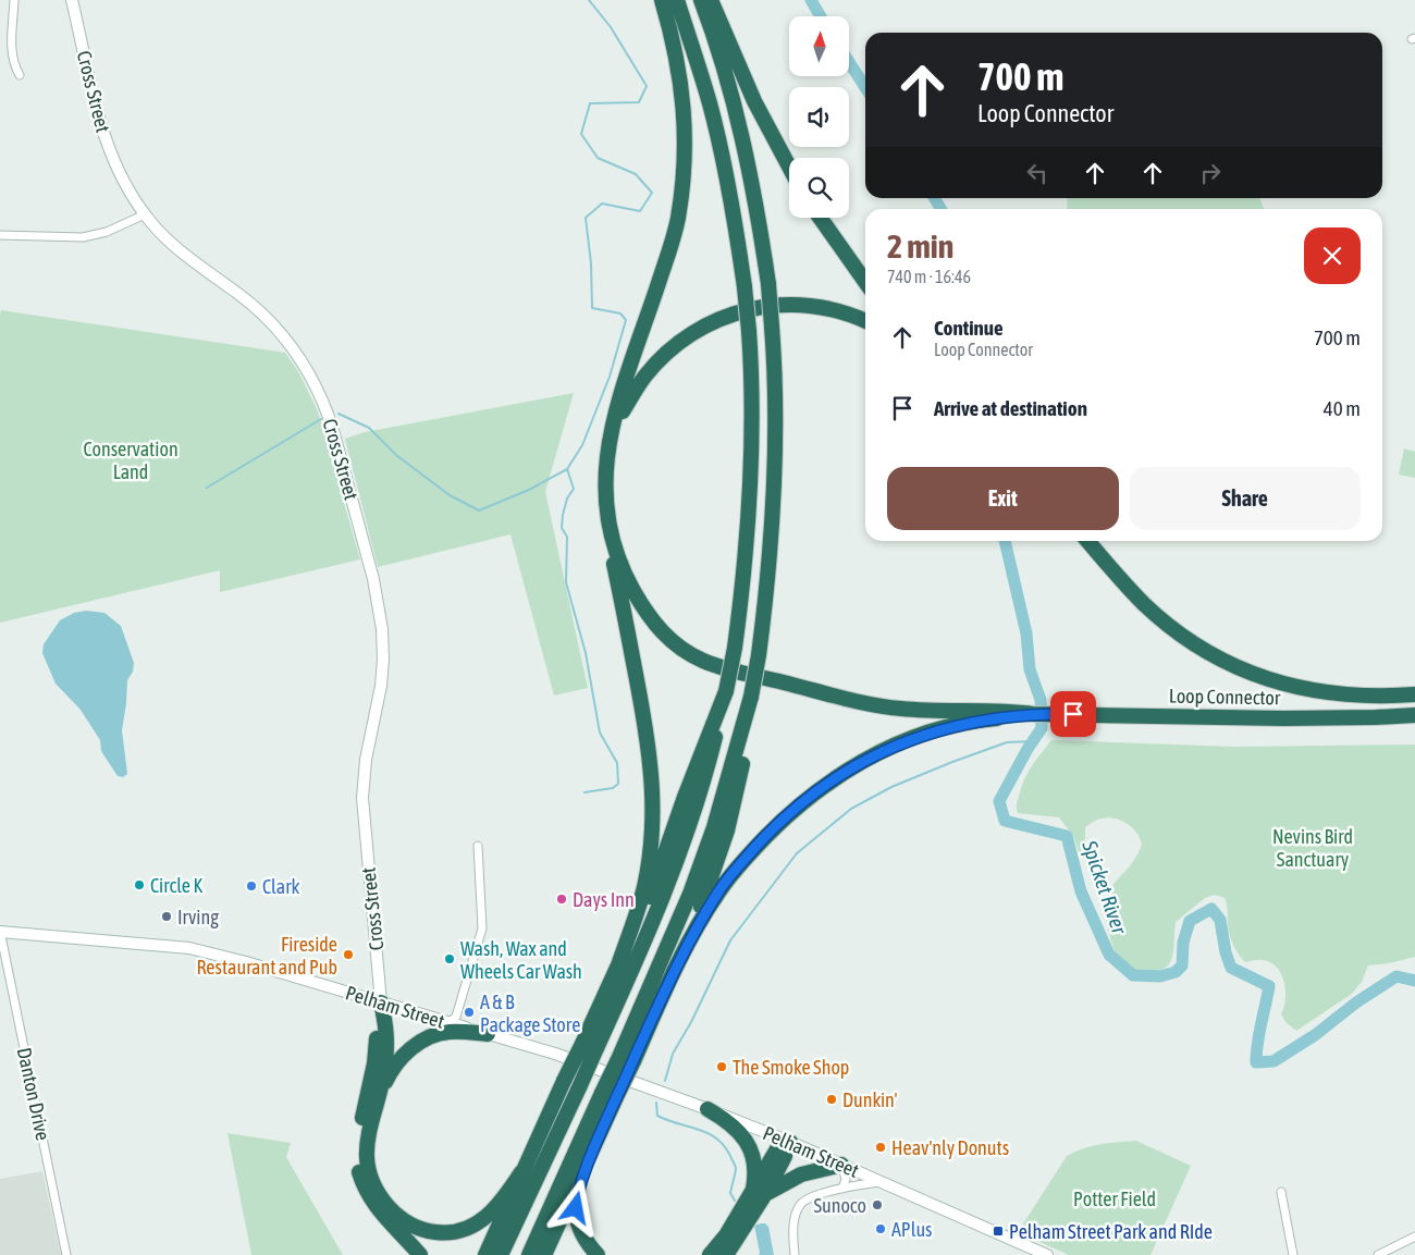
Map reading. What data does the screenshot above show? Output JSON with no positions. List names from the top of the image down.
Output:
{
  "streets": {
    "highway": ["Loop Connector"],
    "street": ["Cross Street", "Pelham Street", "Danton Drive"]
  },
  "crossings": [
    ["Cross Street", "Pelham Street"],
    ["Pelham Street", "Danton Drive"]
  ],
  "water": ["Spicket River"],
  "parks": ["Conservation Land", "Nevins Bird Sanctuary", "Potter Field"],
  "places": {
    "other": [
      "Circle K",
      "Clark",
      "Days Inn",
      "Irving",
      "Fireside Restaurant and Pub",
      "Wash, Wax and Wheels Car Wash",
      "A & B Package Store",
      "The Smoke Shop",
      "Dunkin'",
      "Heav'nly Donuts",
      "Sunoco",
      "APlus"
    ],
    "transit": ["Pelham Street Park and RIde"]
  },
  "north": "top",
  "page": {
    "turn": ["700 m", "Loop Connector"],
    "heading": ["2 min", "740 m · 16:46"],
    "list": [
      {
        "name": "Continue",
        "note": "Loop Connector",
        "value": "700 m"
      },
      {
        "name": "Arrive at destination",
        "value": "40 m"
      }
    ],
    "buttons": ["Exit", "Share"]
  }
}
